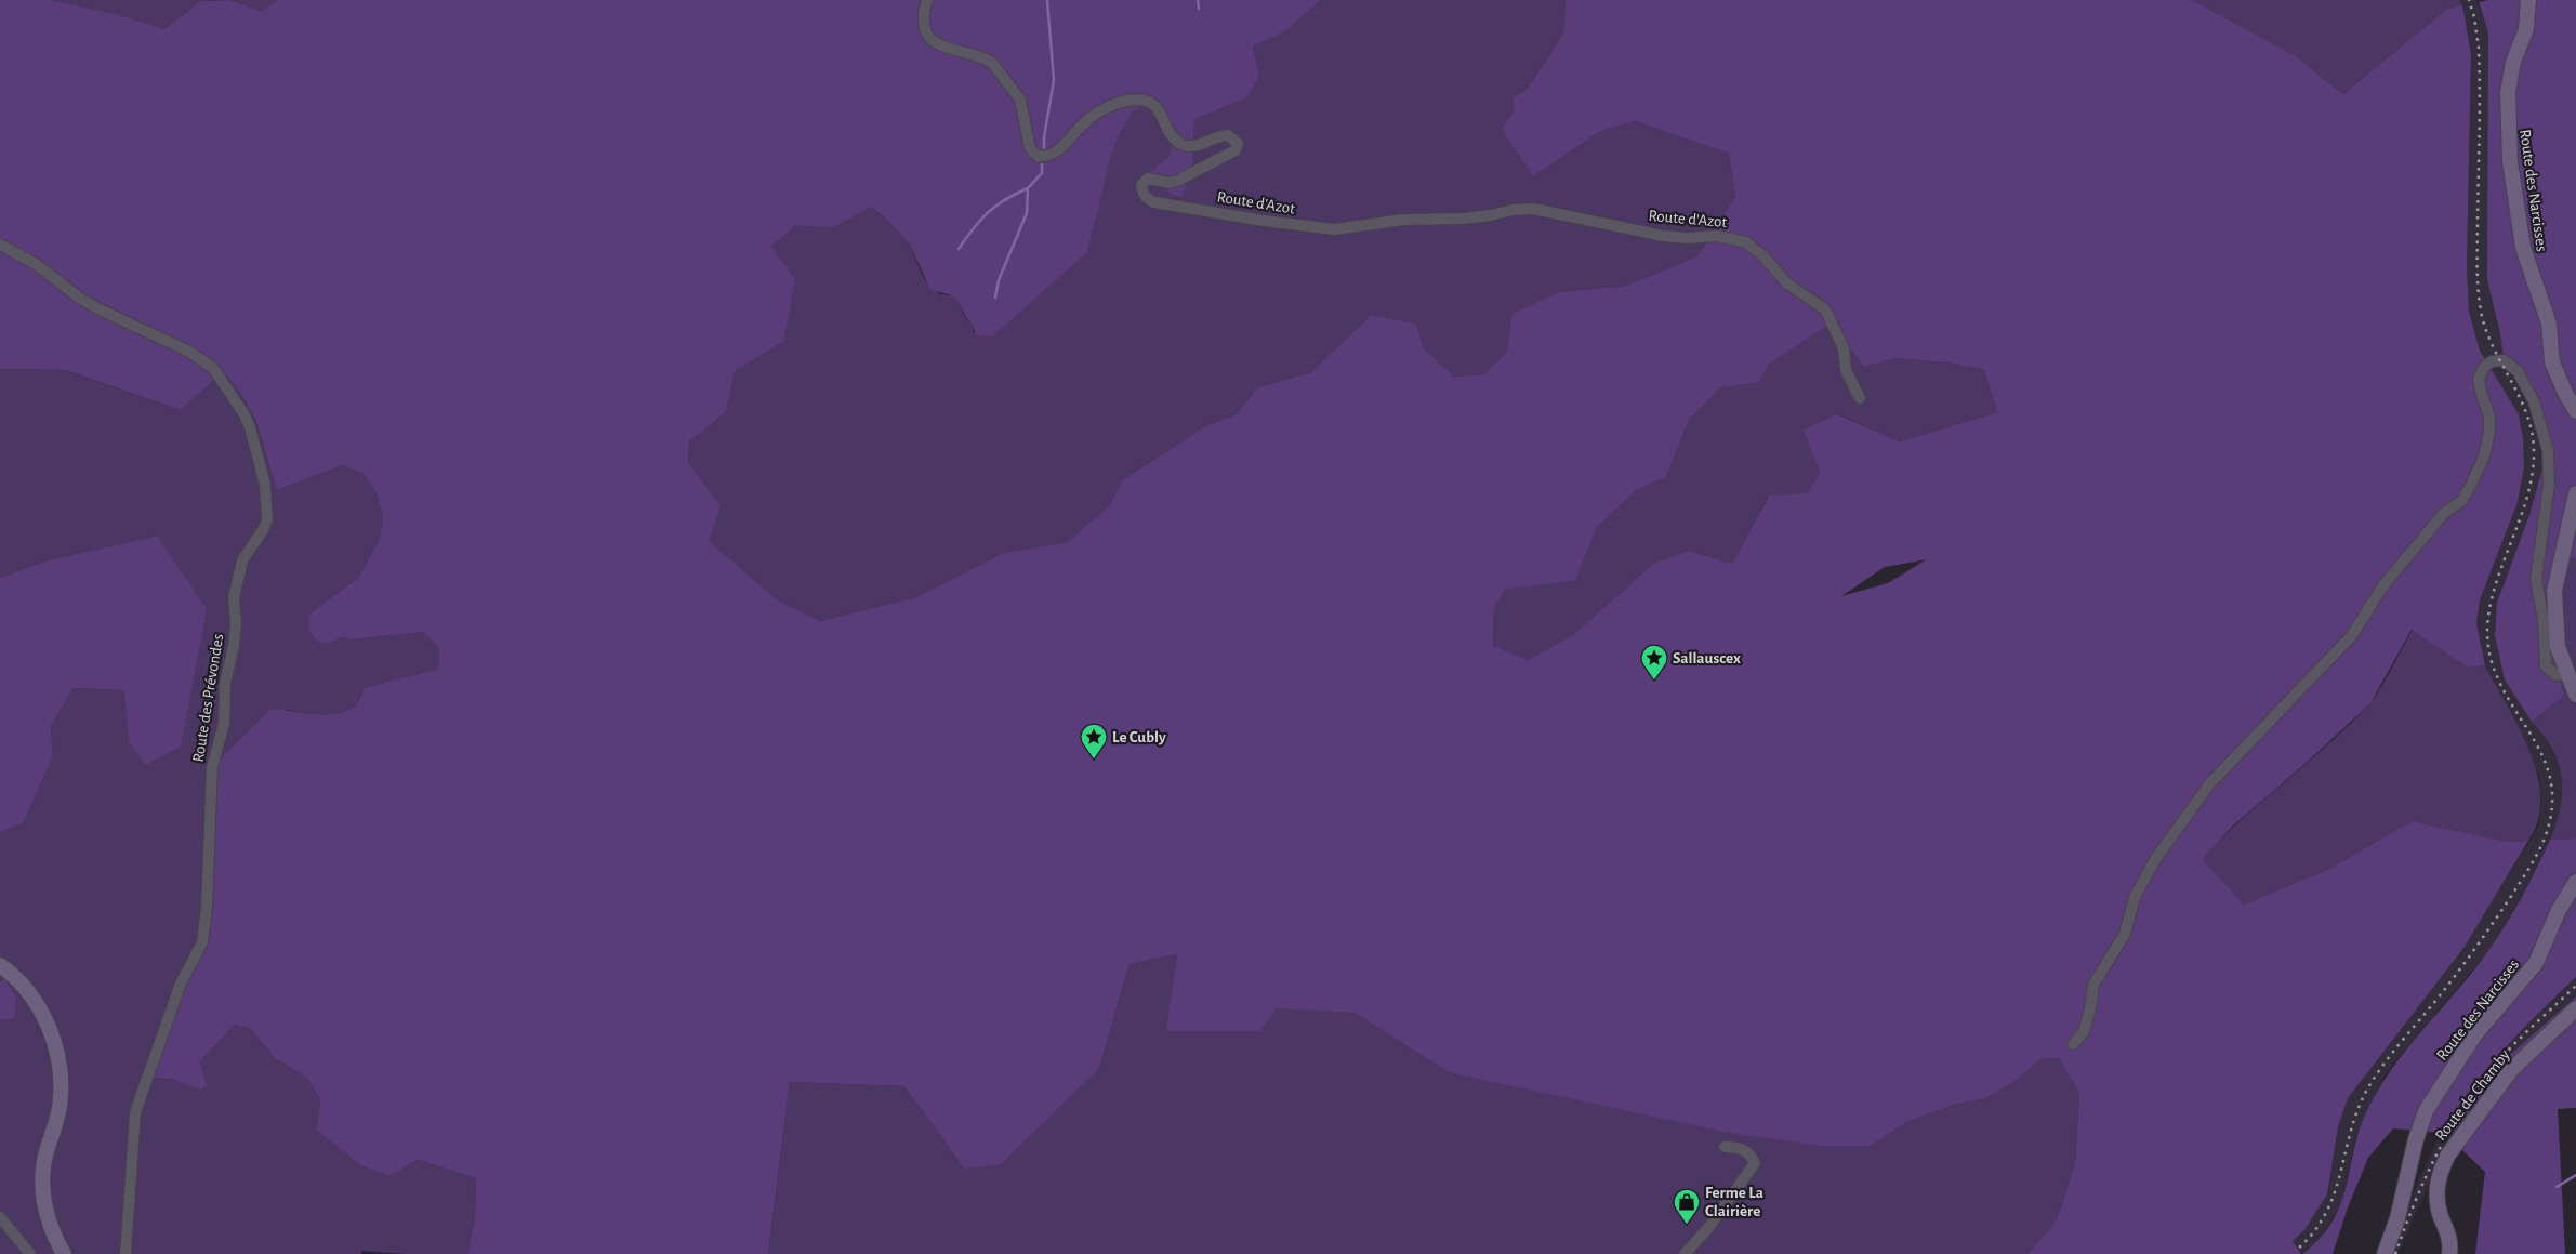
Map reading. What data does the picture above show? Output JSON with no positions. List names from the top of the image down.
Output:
{
  "streets": {
    "street": [
      "Route des Narcisses",
      "Route d'Azot",
      "Route des Prévondes",
      "Route de Chamby"
    ]
  },
  "places": {
    "place": ["Sallauscex", "Le Cubly"],
    "shop": ["Ferme La Clairière"]
  }
}
